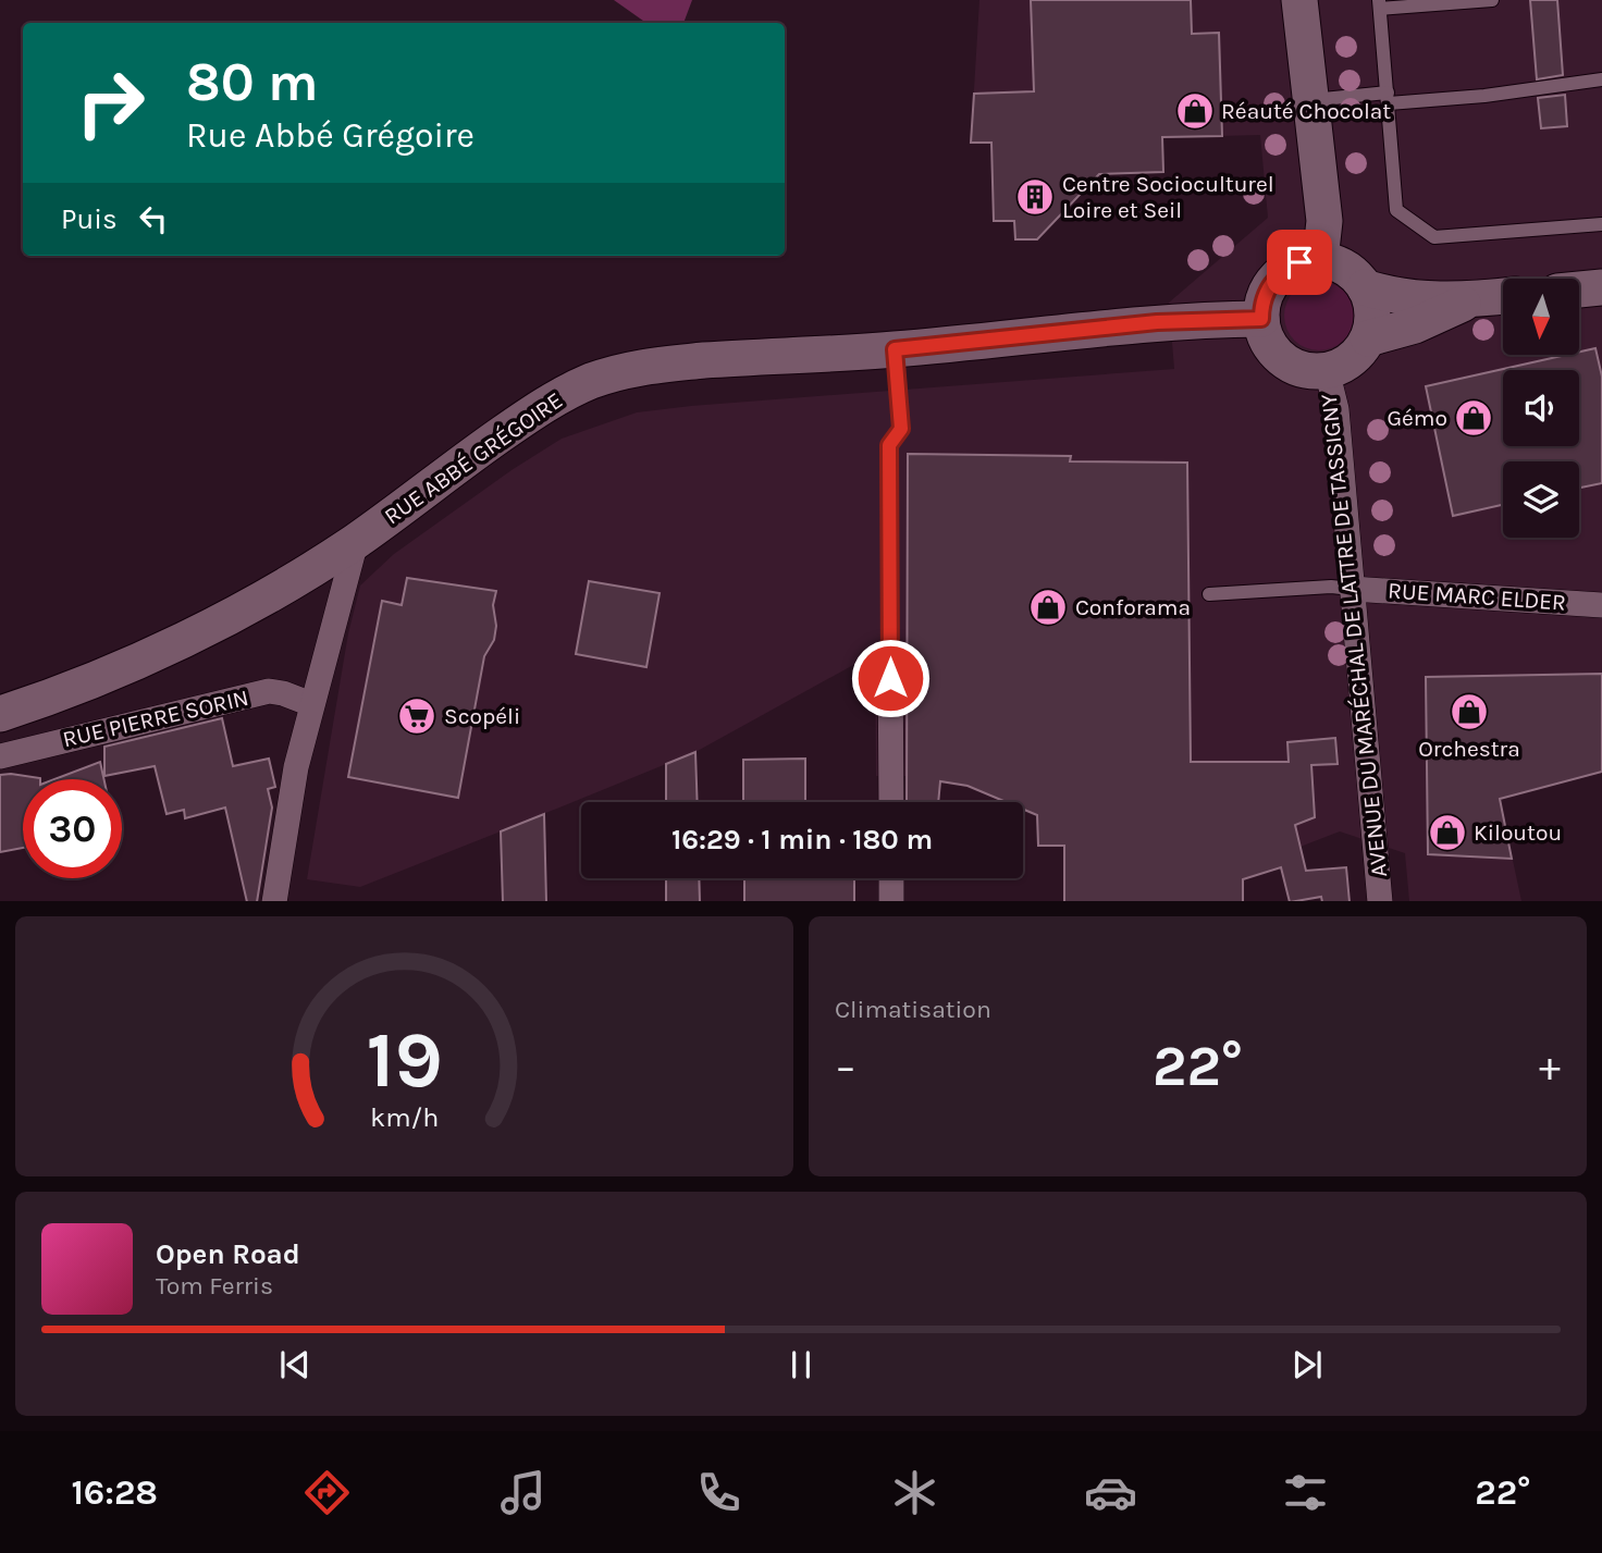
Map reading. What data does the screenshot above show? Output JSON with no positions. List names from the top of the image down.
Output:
{
  "streets": {
    "street": [
      "RUE ABBÉ GRÉGOIRE",
      "RUE MARC ELDER",
      "AVENUE DU MARÉCHAL DE LATTRE DE TASSIGNY",
      "RUE PIERRE SORIN"
    ]
  },
  "crossings": [
    ["RUE ABBÉ GRÉGOIRE", "AVENUE DU MARÉCHAL DE LATTRE DE TASSIGNY"],
    ["RUE MARC ELDER", "AVENUE DU MARÉCHAL DE LATTRE DE TASSIGNY"]
  ],
  "places": {
    "shop": [
      "Réauté Chocolat",
      "Gémo",
      "Conforama",
      "Orchestra",
      "Kiloutou"
    ],
    "building": ["Centre Socioculturel Loire et Seil"],
    "supermarket": ["Scopéli"]
  },
  "north": "bottom",
  "page": {
    "turn": ["80 m", "Rue Abbé Grégoire"],
    "then": "Puis",
    "limit": "30",
    "trip": "16:29 · 1 min · 180 m",
    "tile": "Climatisation",
    "heat": ["−", "22°", "+"],
    "song": ["Open Road", "Tom Ferris"],
    "tabs": ["16:28", "22°"],
    "gauge": ["19", "km/h"]
  }
}
